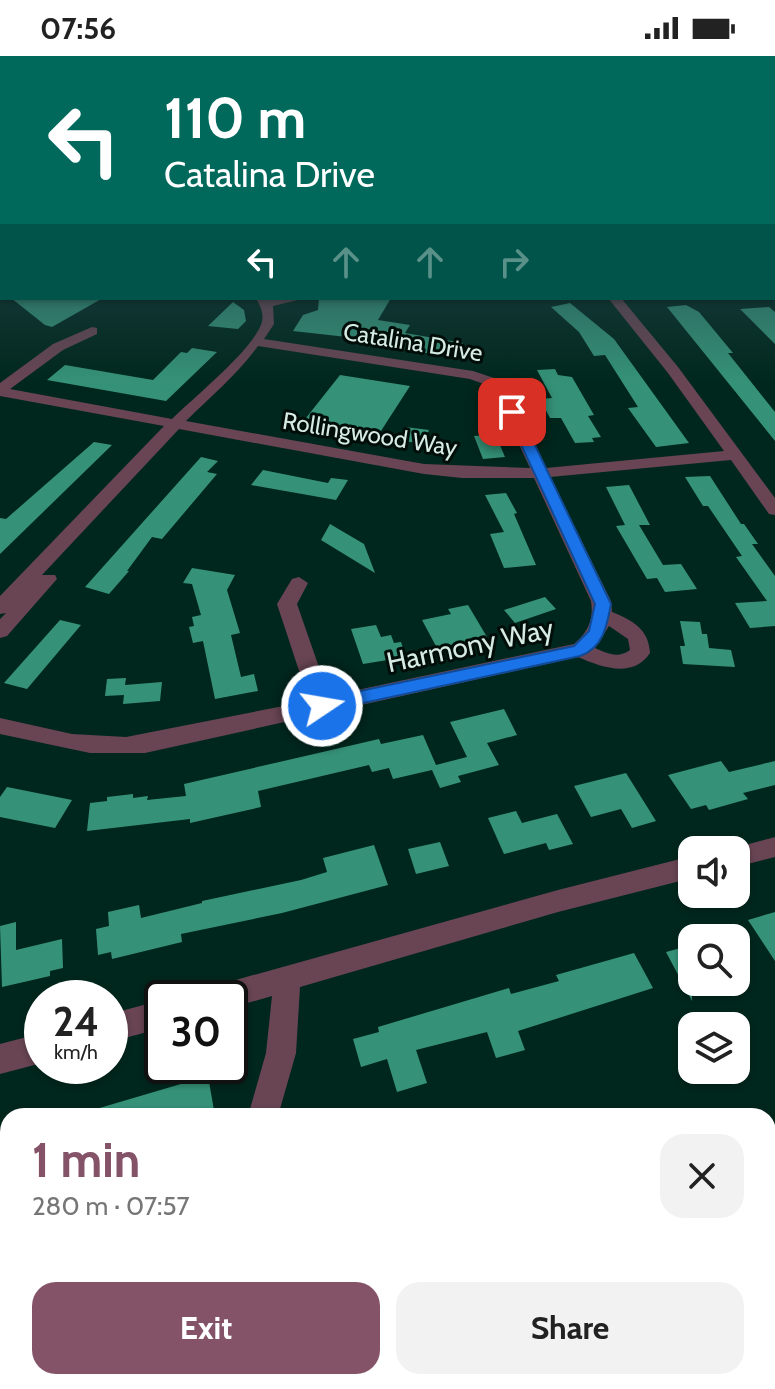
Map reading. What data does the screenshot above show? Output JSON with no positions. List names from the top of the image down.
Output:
{
  "streets": {
    "street": ["Catalina Drive", "Rollingwood Way", "Harmony Way"]
  },
  "crossings": [
    ["Catalina Drive", "Rollingwood Way"],
    ["Catalina Drive", "Harmony Way"]
  ],
  "page": {
    "status": "07:56",
    "turn": ["110 m", "Catalina Drive"],
    "speed": "24 km/h",
    "limit": "30",
    "heading": ["1 min", "280 m · 07:57"],
    "buttons": ["Exit", "Share"]
  }
}
